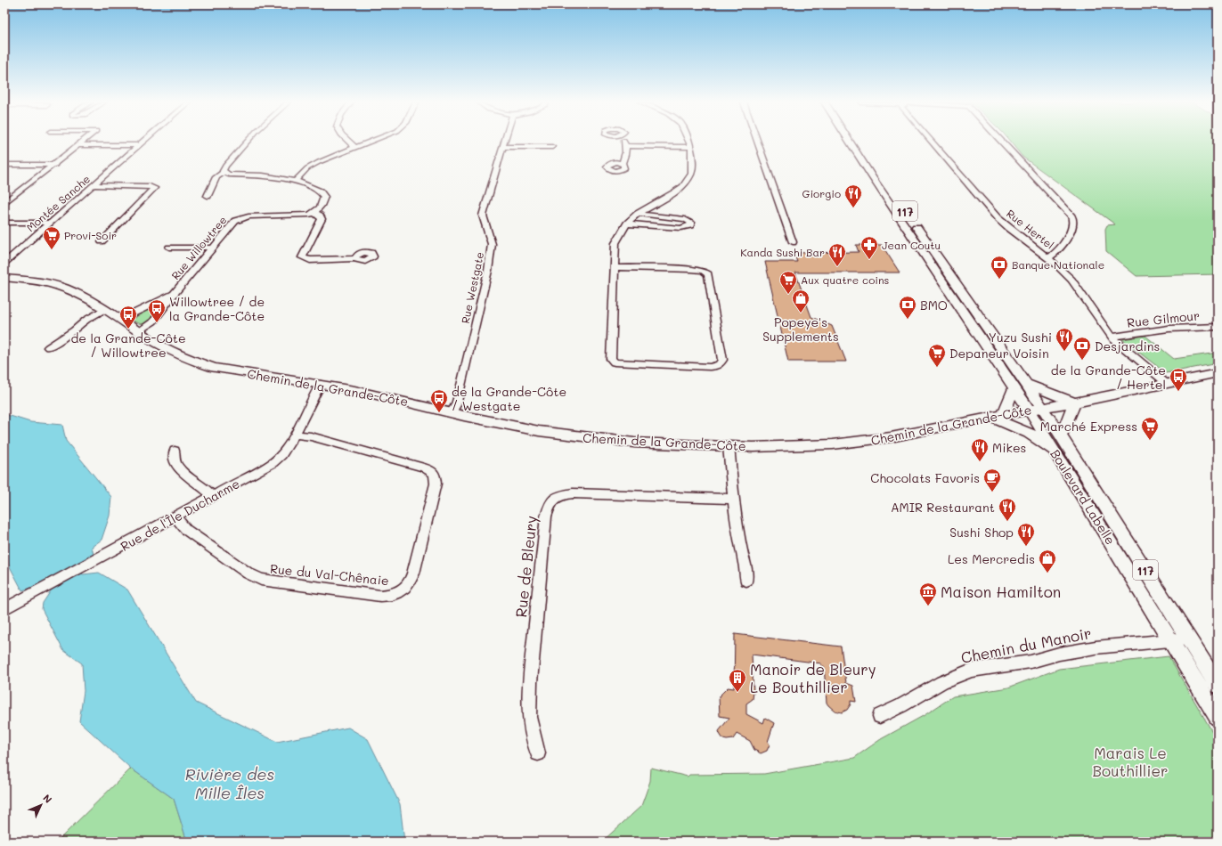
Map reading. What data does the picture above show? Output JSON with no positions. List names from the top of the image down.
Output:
{
  "streets": {
    "main road": ["117", "Chemin de la Grande-Côte", "Boulevard Labelle"],
    "street": [
      "Montée Sanche",
      "Rue Hertel",
      "Rue Willowtree",
      "Rue Westgate",
      "Rue Gilmour",
      "Rue de l'Île Ducharme",
      "Rue de Bleury",
      "Rue du Val-Chênaie",
      "Chemin du Manoir"
    ]
  },
  "crossings": [
    ["Rue Hertel", "Rue Gilmour"],
    ["Rue Hertel", "Chemin de la Grande-Côte"],
    ["Rue Willowtree", "Chemin de la Grande-Côte"],
    ["Rue Westgate", "Chemin de la Grande-Côte"],
    ["Chemin de la Grande-Côte", "Boulevard Labelle"],
    ["Chemin de la Grande-Côte", "Rue de l'Île Ducharme"],
    ["Boulevard Labelle", "Chemin du Manoir"],
    ["Rue de l'Île Ducharme", "Rue du Val-Chênaie"]
  ],
  "water": ["Rivière des Mille Îles"],
  "parks": ["Marais Le Bouthillier"],
  "places": {
    "restaurant": [
      "Giorgio",
      "Kanda Sushi Bar",
      "Yuzu Sushi",
      "Mikes",
      "AMIR Restaurant",
      "Sushi Shop"
    ],
    "supermarket": [
      "Provi-Soir",
      "Aux quatre coins",
      "Depaneur Voisin",
      "Marché Express"
    ],
    "pharmacy": ["Jean Coutu"],
    "bank": ["Banque Nationale", "BMO", "Desjardins"],
    "shop": ["Popeye's Supplements", "Les Mercredis"],
    "bus stop": [
      "Willowtree / de la Grande-Côte",
      "de la Grande-Côte / Willowtree",
      "de la Grande-Côte / Hertel",
      "de la Grande-Côte / Westgate"
    ],
    "cafe": ["Chocolats Favoris"],
    "museum": ["Maison Hamilton"],
    "building": ["Manoir de Bleury Le Bouthillier"]
  },
  "north": "top right"
}
